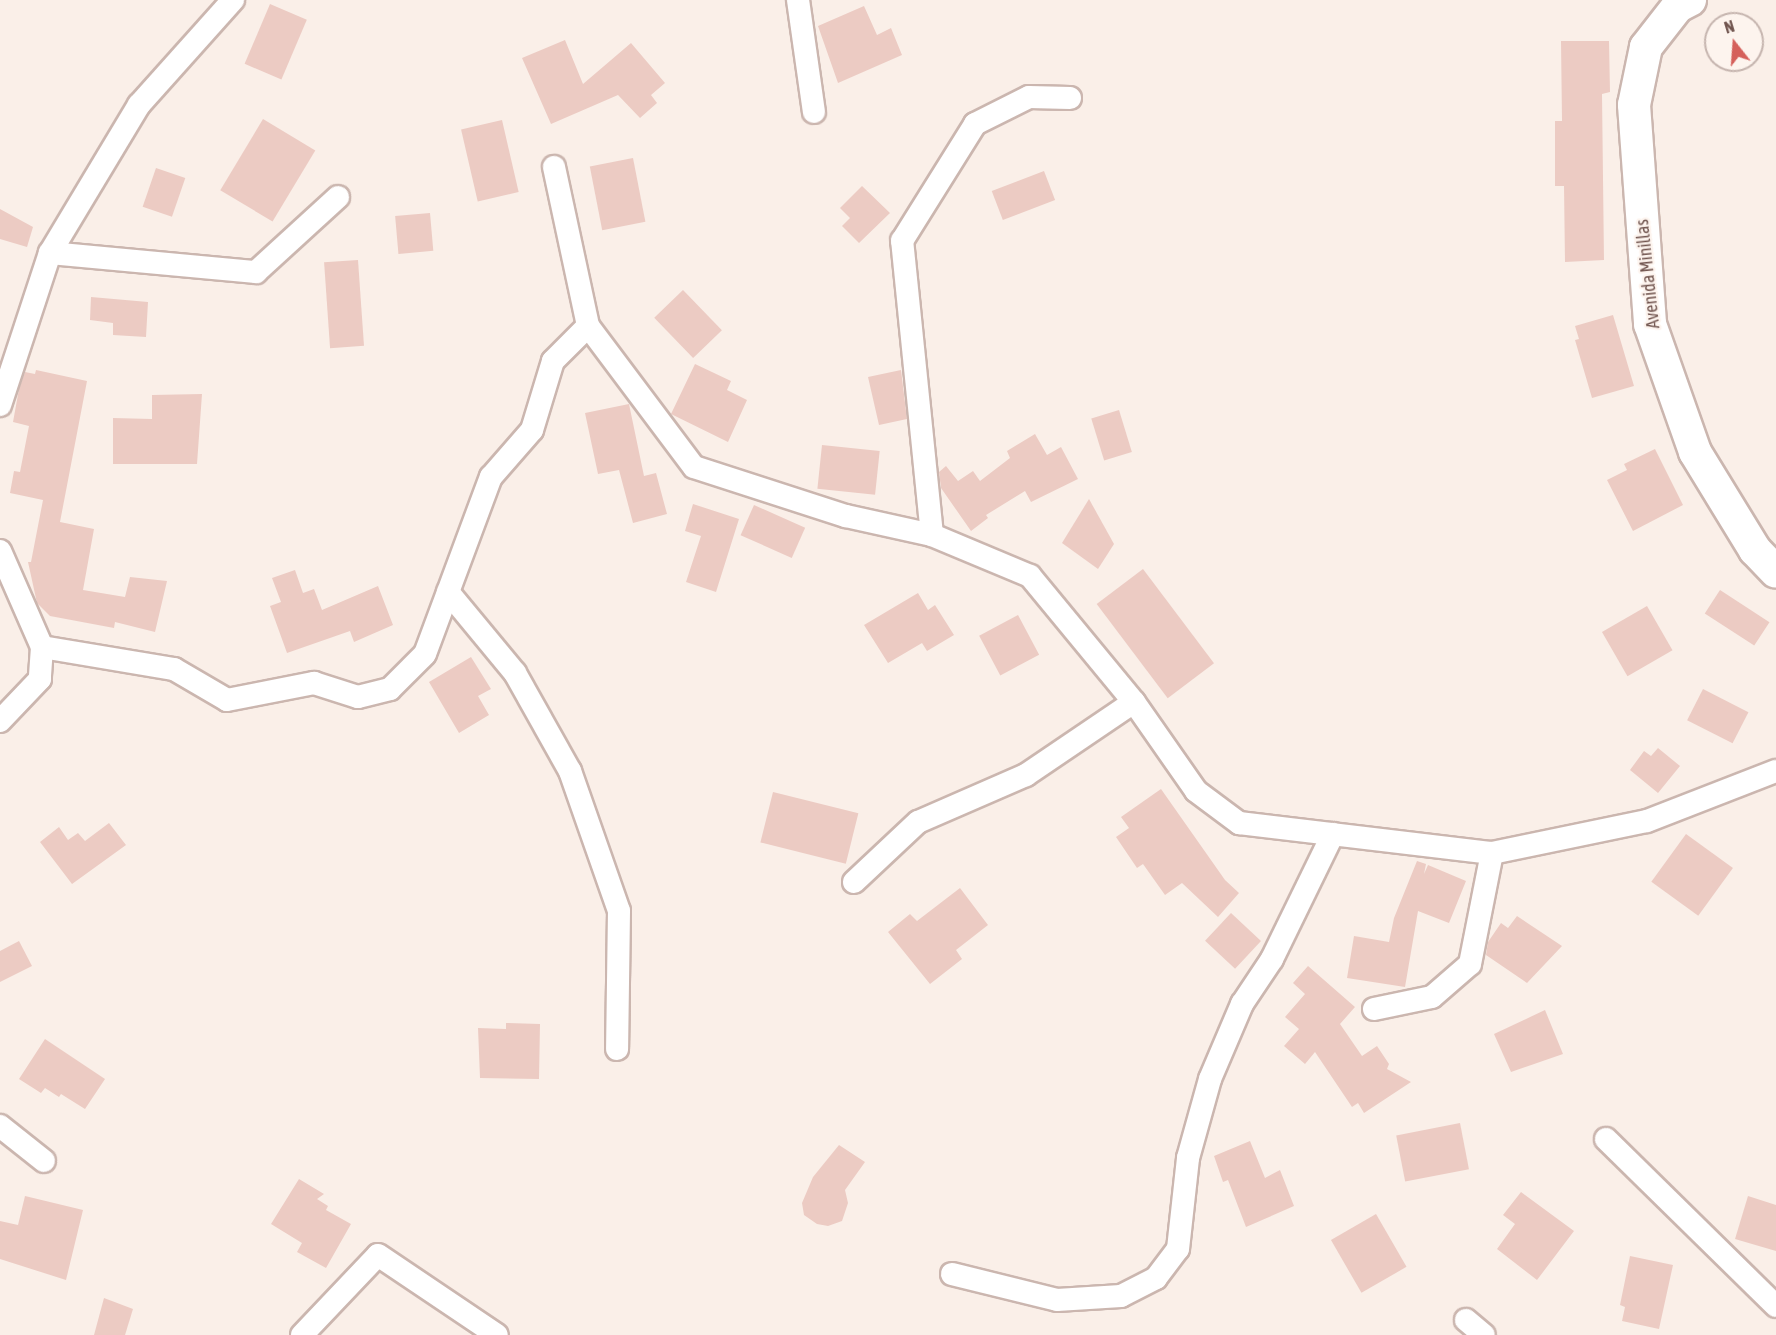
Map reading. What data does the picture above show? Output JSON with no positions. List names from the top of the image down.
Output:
{
  "streets": {
    "street": ["Avenida Minillas"]
  },
  "north": "top"
}
